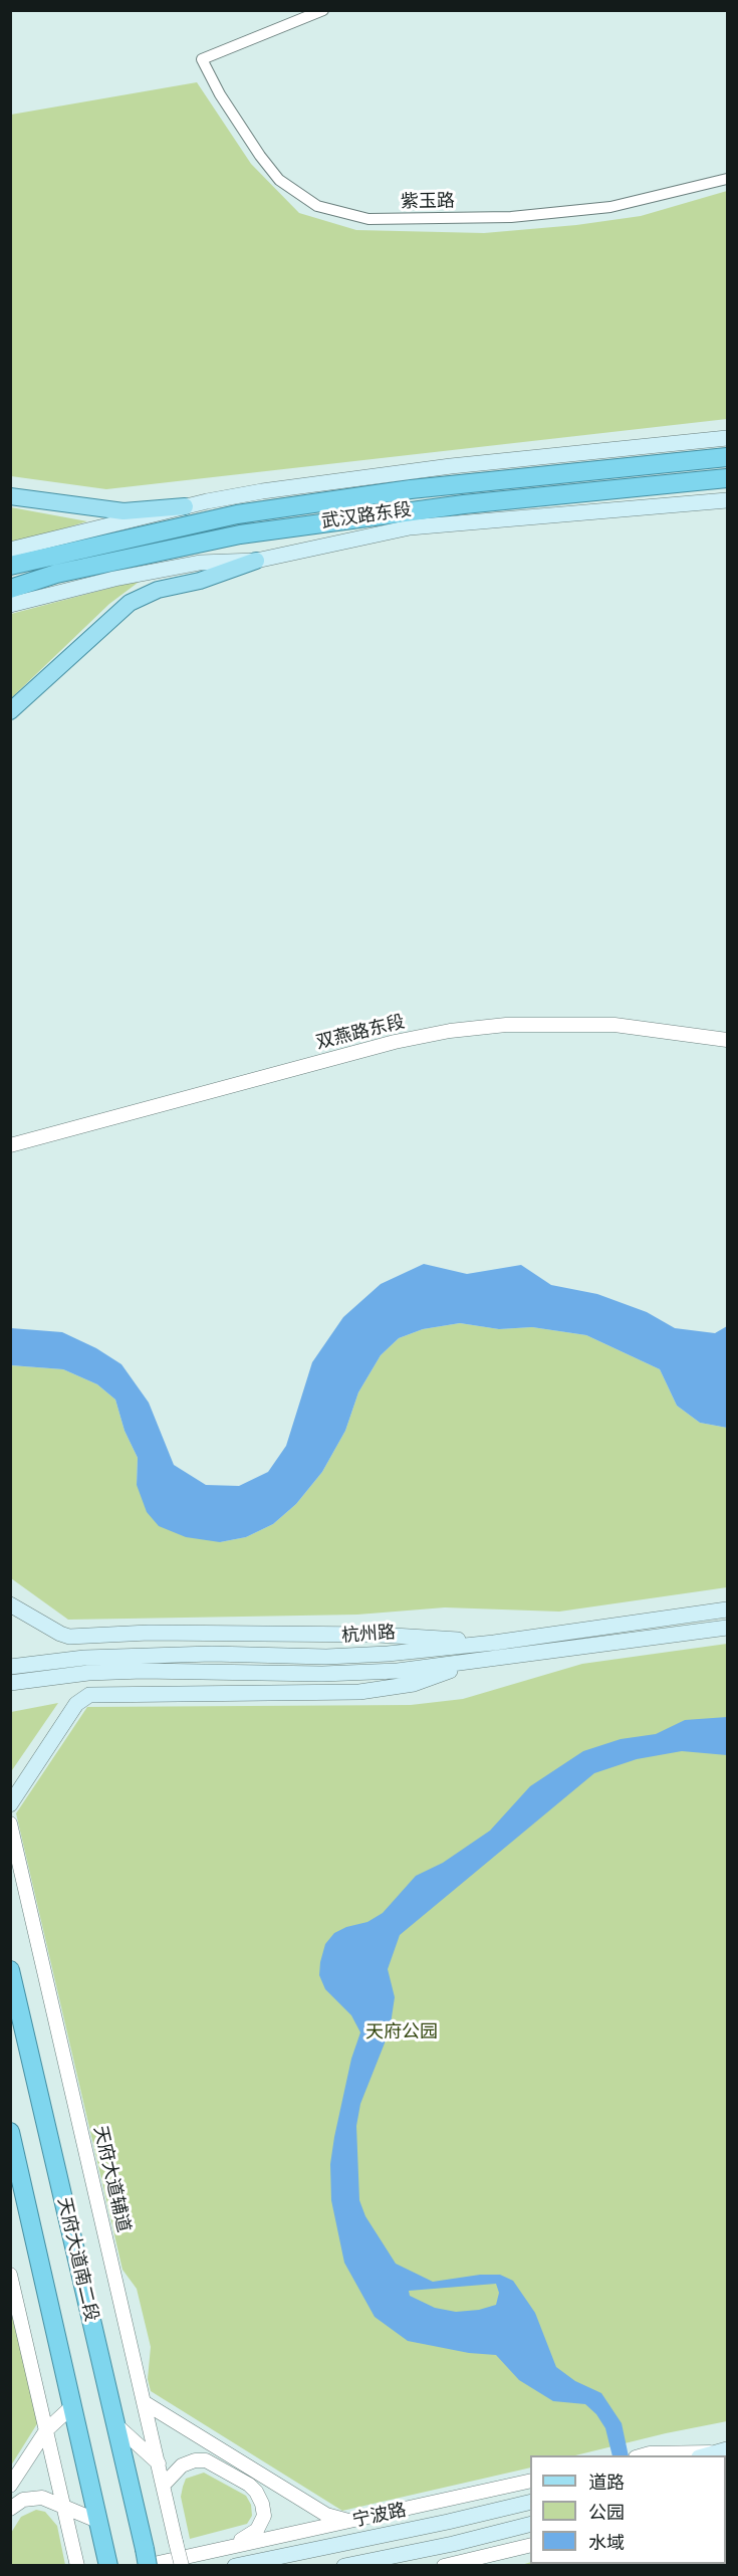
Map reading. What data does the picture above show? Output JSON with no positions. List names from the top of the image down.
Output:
{
  "streets": {
    "highway": ["武汉路东段", "天府大道南二段"],
    "main road": ["杭州路", "宁波路"],
    "street": ["紫玉路", "双燕路东段", "天府大道辅道"]
  },
  "crossings": [
    ["天府大道南二段", "宁波路"]
  ],
  "parks": ["天府公园"],
  "legend": ["道路", "公园", "水域"]
}
